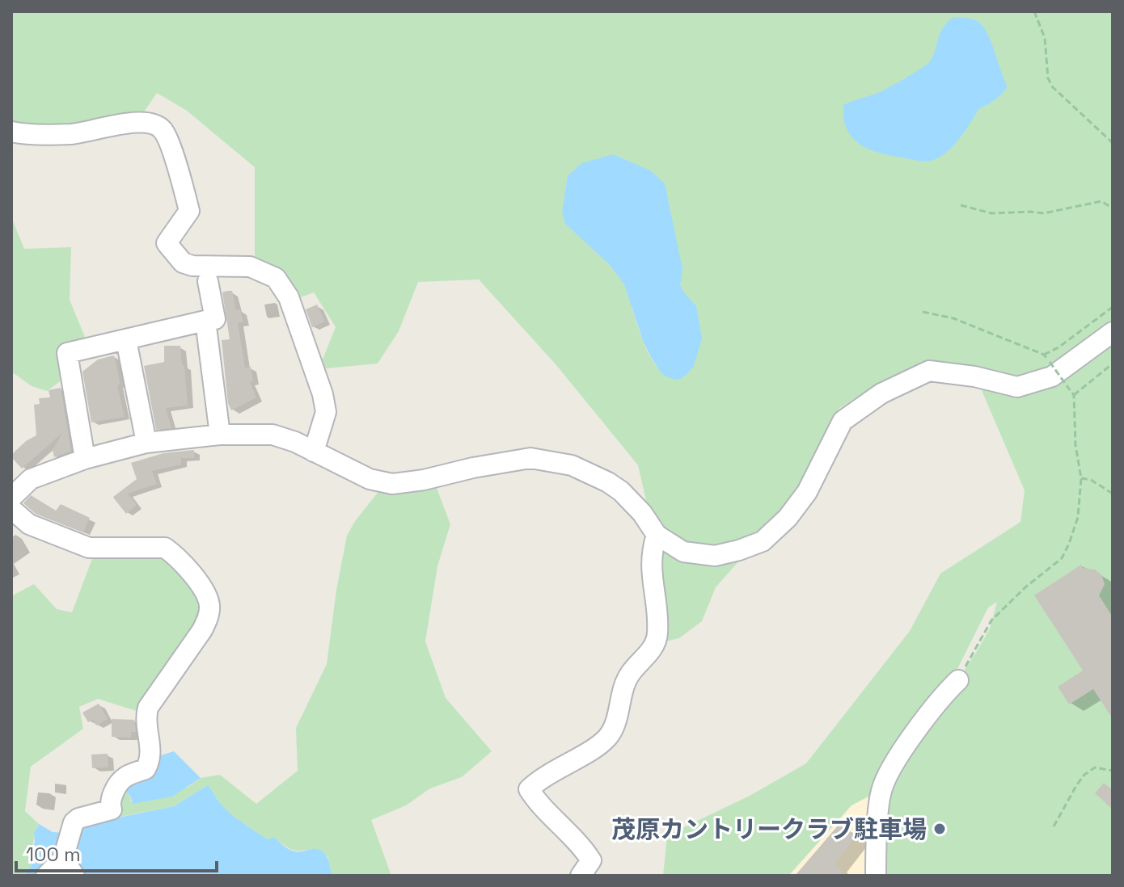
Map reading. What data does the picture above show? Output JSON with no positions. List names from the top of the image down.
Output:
{
  "places": ["茂原カントリークラブ駐車場"],
  "scale_bar": "100 m"
}
